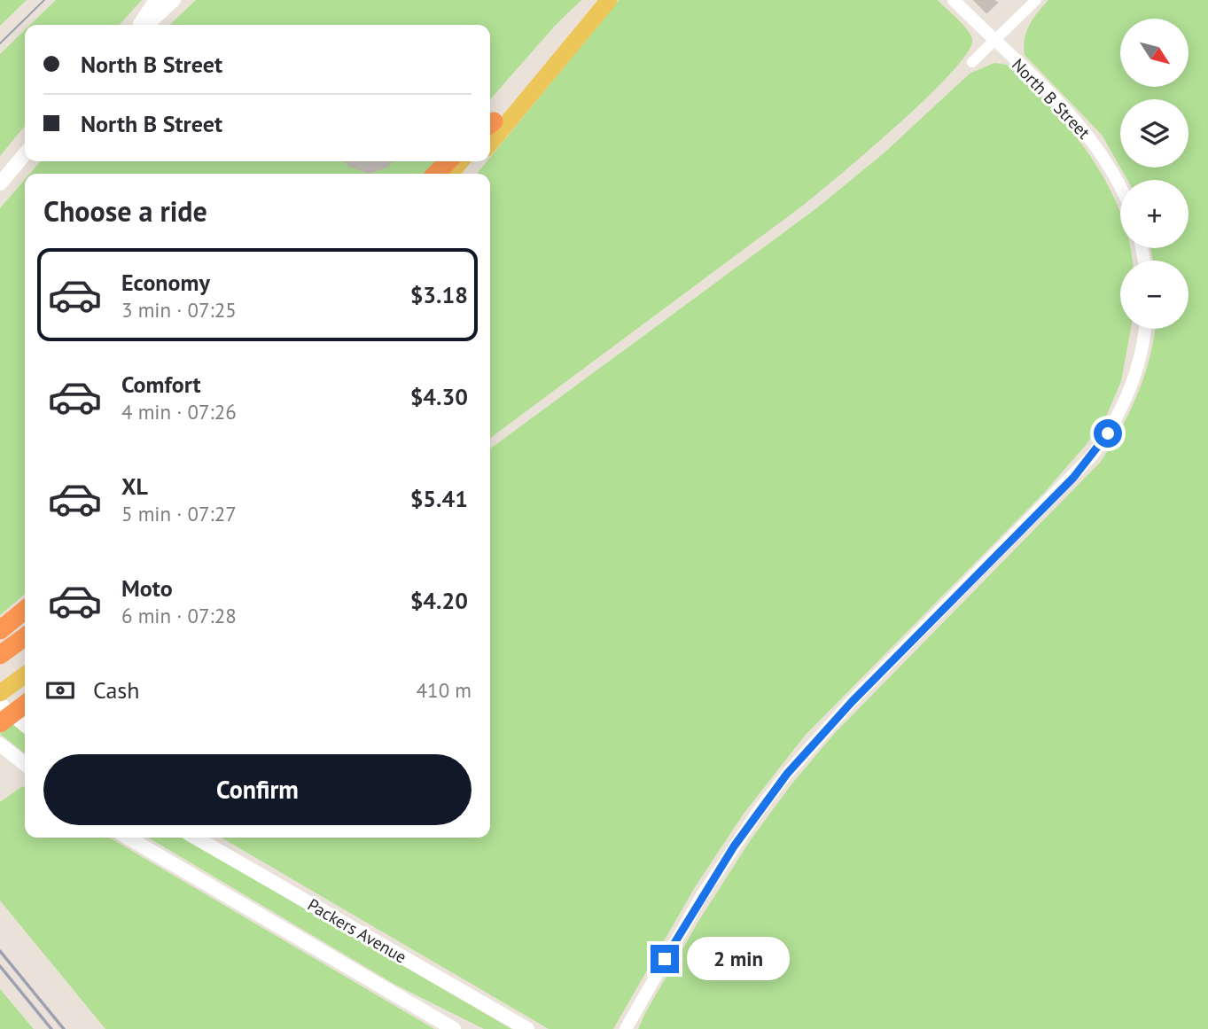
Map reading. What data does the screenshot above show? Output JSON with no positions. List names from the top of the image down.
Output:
{
  "streets": {
    "main road": ["Packers Avenue"],
    "street": ["North B Street"]
  },
  "north": "bottom right",
  "page": {
    "map_buttons": ["+", "−"],
    "banner": ["North B Street", "North B Street"],
    "heading": "Choose a ride",
    "list": [
      {
        "name": "Economy",
        "note": "3 min · 07:25",
        "value": "$3.18"
      },
      {
        "name": "Comfort",
        "note": "4 min · 07:26",
        "value": "$4.30"
      },
      {
        "name": "XL",
        "note": "5 min · 07:27",
        "value": "$5.41"
      },
      {
        "name": "Moto",
        "note": "6 min · 07:28",
        "value": "$4.20"
      }
    ],
    "pay": ["Cash", "410 m"],
    "buttons": "Confirm",
    "bubble": "2 min"
  }
}
